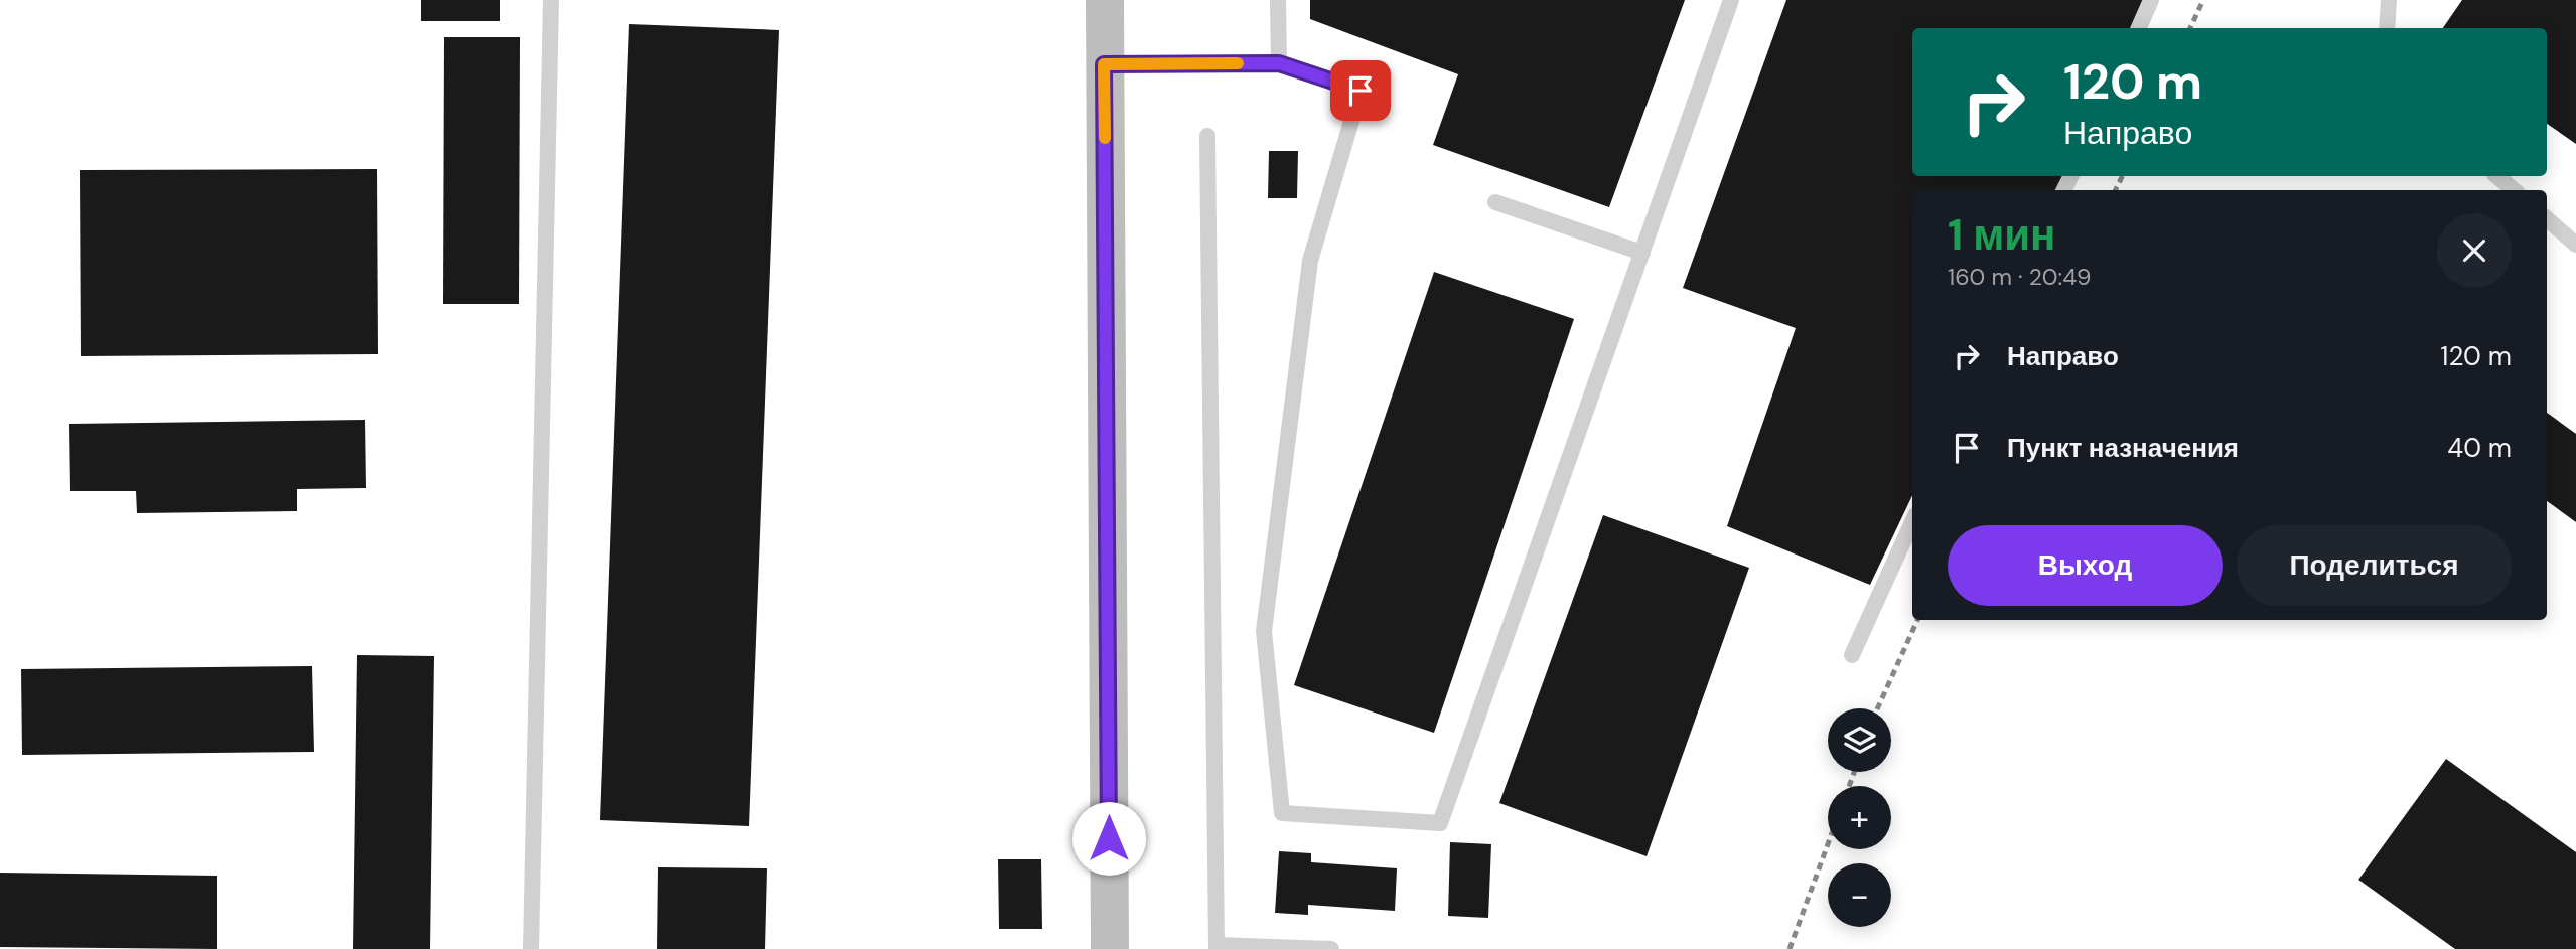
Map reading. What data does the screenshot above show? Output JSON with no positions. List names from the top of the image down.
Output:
{
  "page": {
    "turn": ["120 m", "Направо"],
    "heading": ["1 мин", "160 m · 20:49"],
    "list": [
      {
        "name": "Направо",
        "value": "120 m"
      },
      {
        "name": "Пункт назначения",
        "value": "40 m"
      }
    ],
    "buttons": ["Выход", "Поделиться"],
    "map_buttons": ["+", "−"]
  }
}
